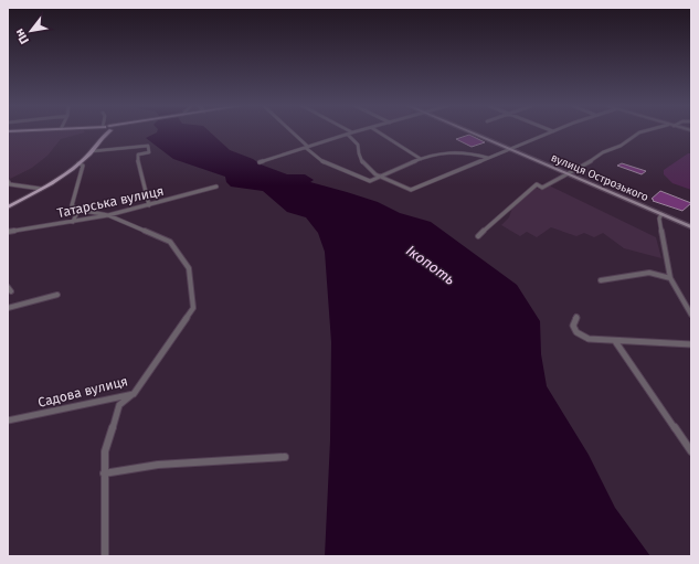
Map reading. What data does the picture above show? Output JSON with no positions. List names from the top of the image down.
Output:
{
  "streets": {
    "main road": ["вулиця Острозького"],
    "street": ["Татарська вулиця", "Садова вулиця"]
  },
  "crossings": [
    ["Татарська вулиця", "Садова вулиця"]
  ],
  "water": ["Ікопоть"],
  "north": "bottom left"
}
